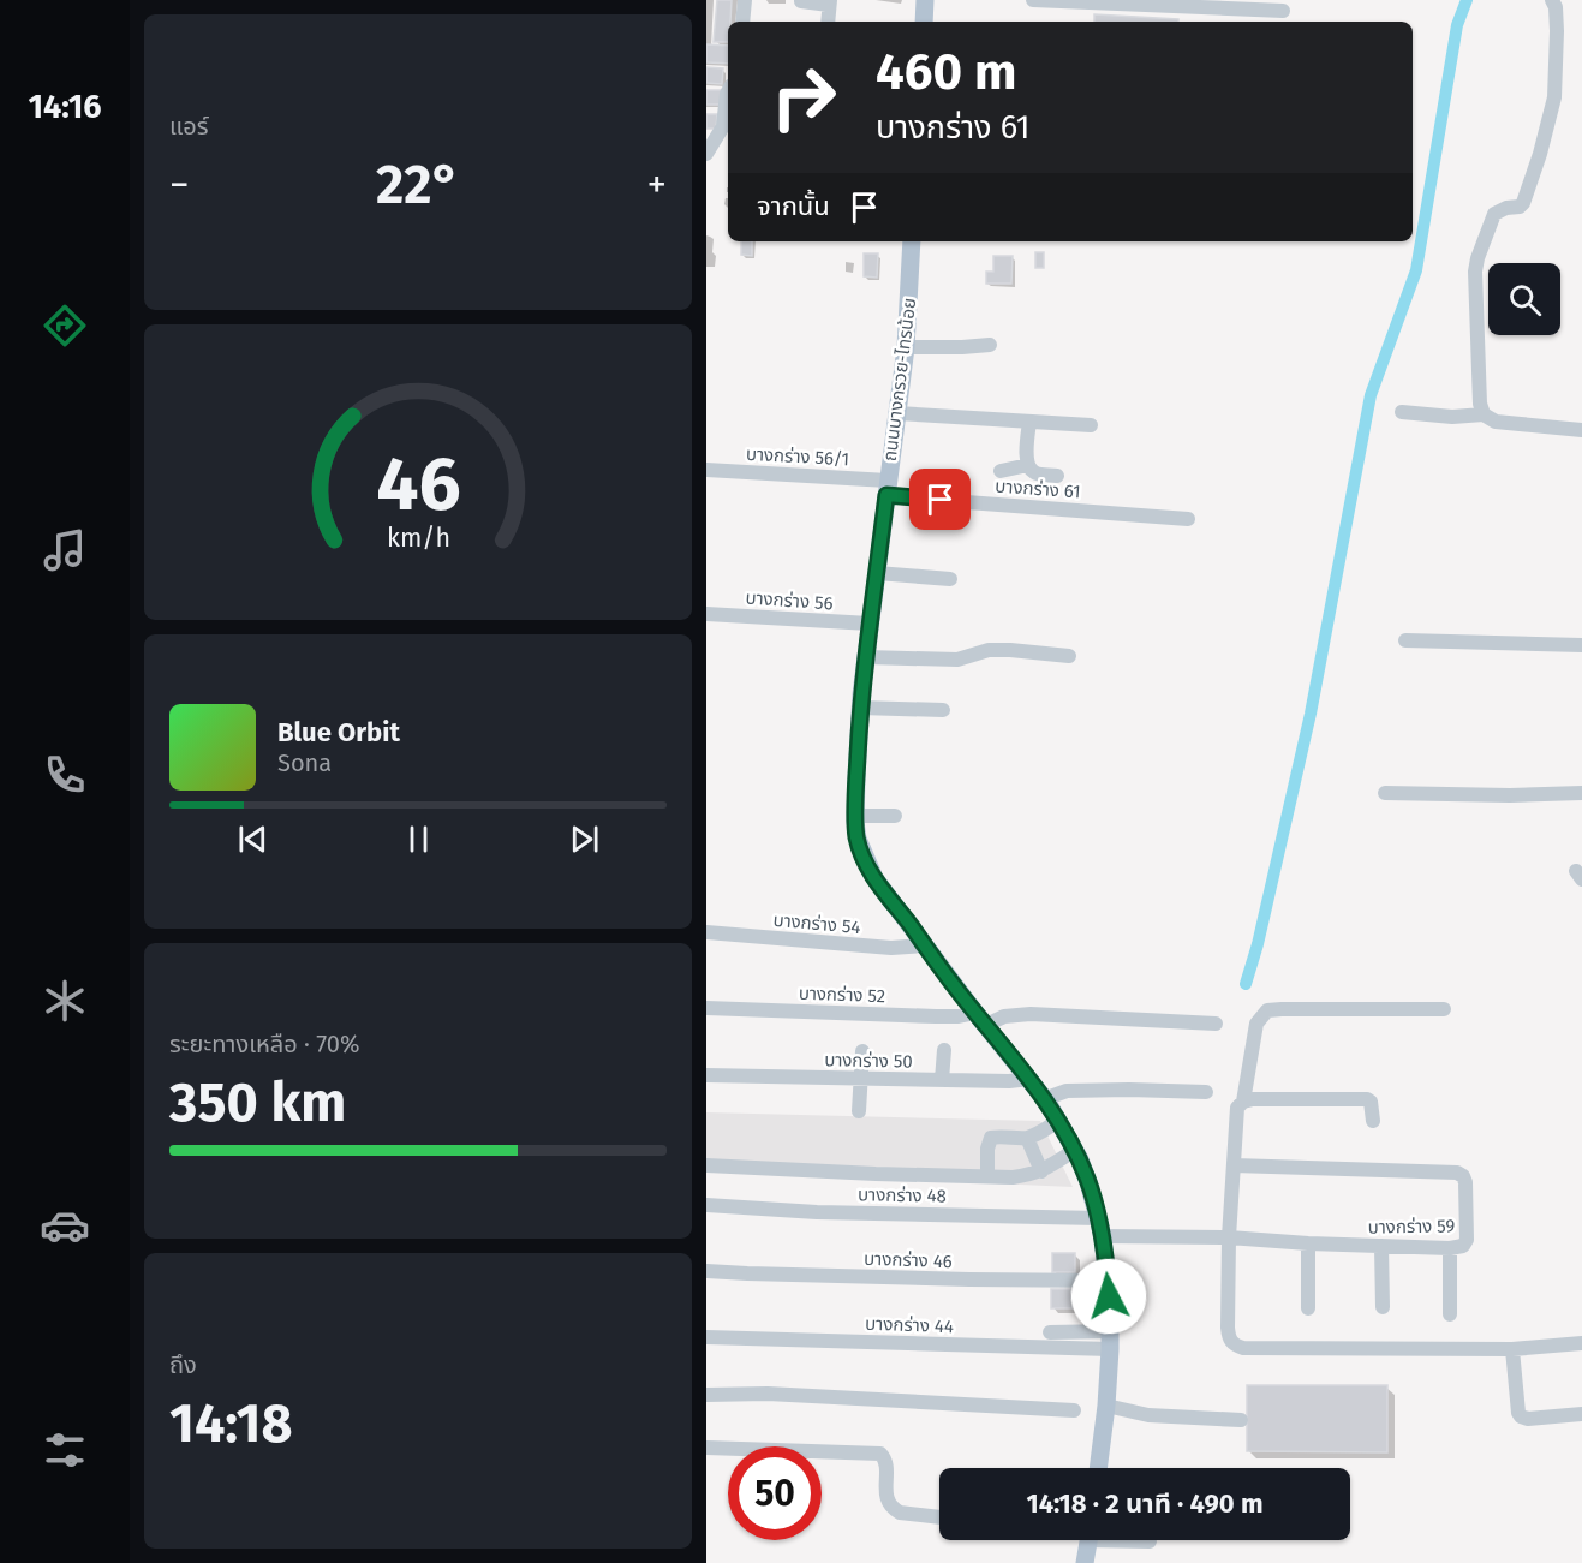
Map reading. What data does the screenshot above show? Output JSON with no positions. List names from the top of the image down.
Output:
{
  "streets": {
    "main road": ["ถนนบางกรวย-ไทรน้อย"],
    "street": [
      "บางกร่าง 56/1",
      "บางกร่าง 61",
      "บางกร่าง 56",
      "บางกร่าง 54",
      "บางกร่าง 52",
      "บางกร่าง 50",
      "บางกร่าง 48",
      "บางกร่าง 59",
      "บางกร่าง 46",
      "บางกร่าง 44"
    ]
  },
  "crossings": [
    ["ถนนบางกรวย-ไทรน้อย", "บางกร่าง 56/1"],
    ["ถนนบางกรวย-ไทรน้อย", "บางกร่าง 61"],
    ["ถนนบางกรวย-ไทรน้อย", "บางกร่าง 56"],
    ["ถนนบางกรวย-ไทรน้อย", "บางกร่าง 54"],
    ["ถนนบางกรวย-ไทรน้อย", "บางกร่าง 52"],
    ["ถนนบางกรวย-ไทรน้อย", "บางกร่าง 50"],
    ["ถนนบางกรวย-ไทรน้อย", "บางกร่าง 48"],
    ["ถนนบางกรวย-ไทรน้อย", "บางกร่าง 59"],
    ["ถนนบางกรวย-ไทรน้อย", "บางกร่าง 46"],
    ["ถนนบางกรวย-ไทรน้อย", "บางกร่าง 44"],
    ["บางกร่าง 56/1", "บางกร่าง 61"]
  ],
  "page": {
    "tabs": "14:16",
    "tile": [
      "แอร์",
      ["ระยะทางเหลือ · 70%", "350 km"],
      ["ถึง", "14:18"]
    ],
    "turn": ["460 m", "บางกร่าง 61"],
    "heat": ["−", "22°", "+"],
    "then": "จากนั้น",
    "song": ["Blue Orbit", "Sona"],
    "limit": "50",
    "trip": "14:18 · 2 นาที · 490 m",
    "gauge": ["46", "km/h"]
  }
}
